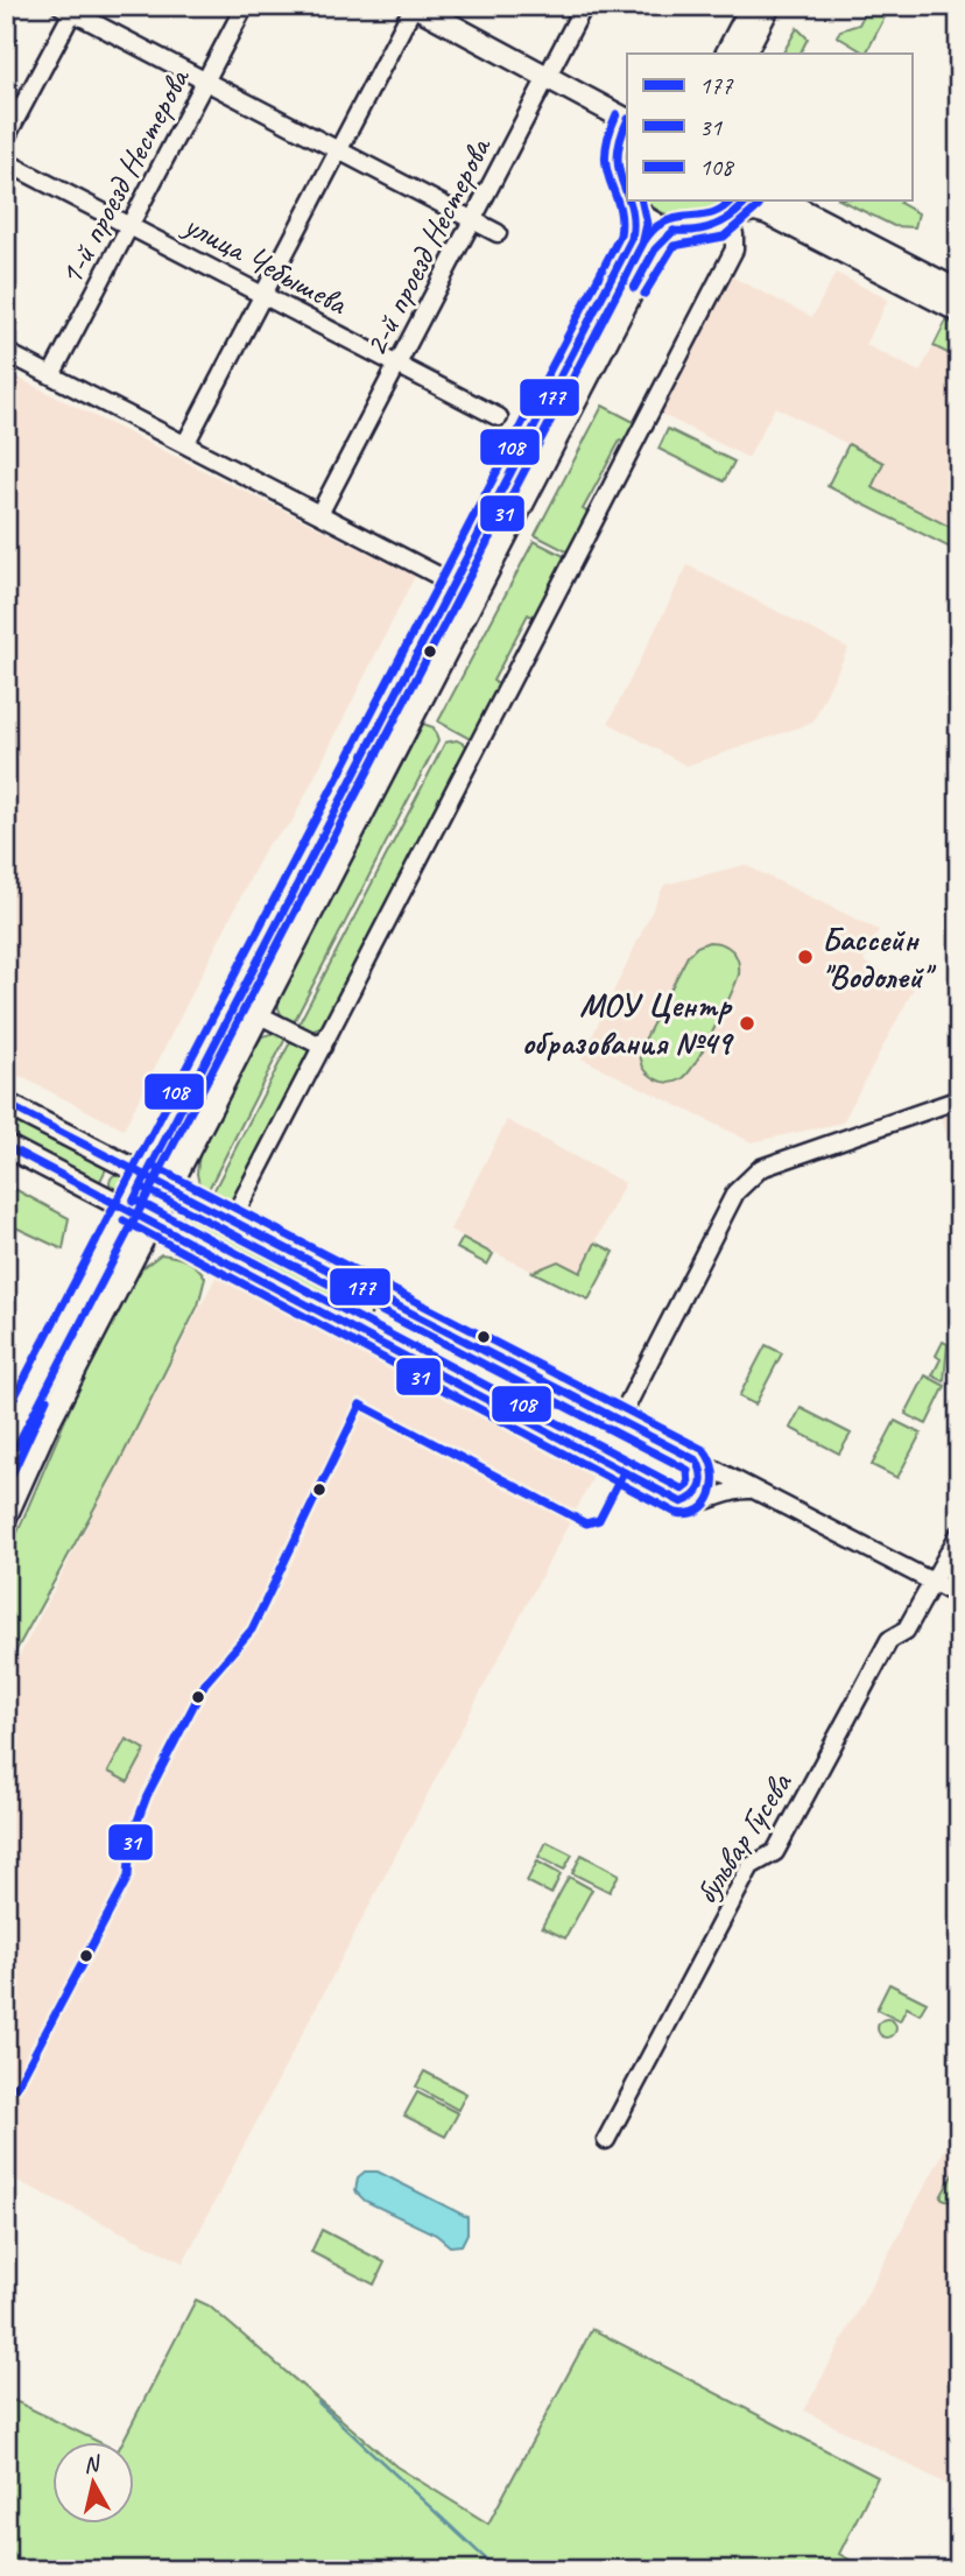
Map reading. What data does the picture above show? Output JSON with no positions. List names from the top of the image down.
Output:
{
  "streets": {
    "street": [
      "1-й проезд Нестерова",
      "2-й проезд Нестерова",
      "улица Чебышева",
      "бульвар Гусева"
    ]
  },
  "crossings": [
    ["1-й проезд Нестерова", "улица Чебышева"],
    ["2-й проезд Нестерова", "улица Чебышева"]
  ],
  "places": ["Бассейн \"Водолей\"", "МОУ Центр образования №49"],
  "lines": ["transit line 108", "transit line 177", "transit line 31"],
  "legend": ["177", "31", "108"],
  "north": "top"
}
